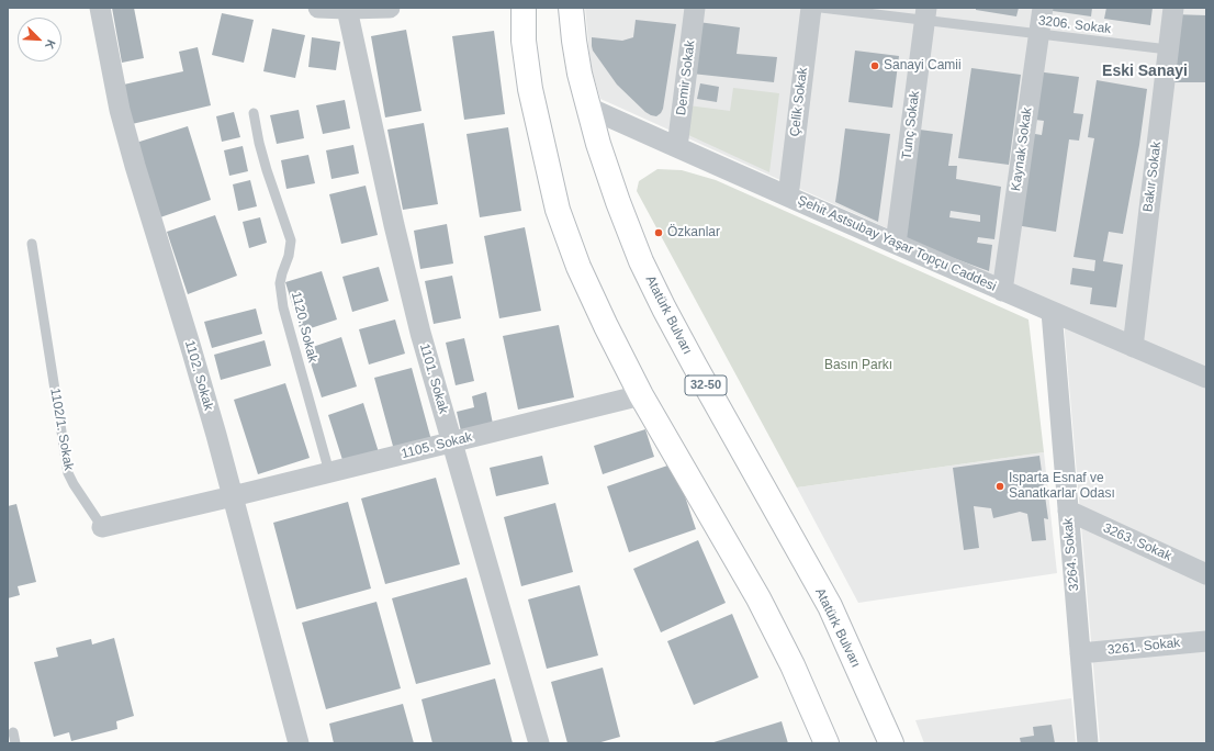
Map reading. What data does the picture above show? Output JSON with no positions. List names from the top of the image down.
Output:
{
  "streets": {
    "main road": ["Atatürk Bulvarı", "32-50"],
    "street": [
      "Demir Sokak",
      "Çelik Sokak",
      "Tunç Sokak",
      "Kaynak Sokak",
      "Bakır Sokak",
      "Şehit Astsubay Yaşar Topçu Caddesi",
      "1102. Sokak",
      "1101. Sokak",
      "1102/1. Sokak",
      "1105. Sokak",
      "3263. Sokak",
      "3264. Sokak",
      "3261. Sokak"
    ],
    "lane": ["3206. Sokak", "1120. Sokak"]
  },
  "crossings": [
    ["3206. Sokak", "Tunç Sokak"],
    ["3206. Sokak", "Kaynak Sokak"],
    ["3206. Sokak", "Bakır Sokak"],
    ["Demir Sokak", "Şehit Astsubay Yaşar Topçu Caddesi"],
    ["Çelik Sokak", "Şehit Astsubay Yaşar Topçu Caddesi"],
    ["Tunç Sokak", "Şehit Astsubay Yaşar Topçu Caddesi"],
    ["Kaynak Sokak", "Şehit Astsubay Yaşar Topçu Caddesi"],
    ["Bakır Sokak", "Şehit Astsubay Yaşar Topçu Caddesi"],
    ["Şehit Astsubay Yaşar Topçu Caddesi", "Atatürk Bulvarı"],
    ["Şehit Astsubay Yaşar Topçu Caddesi", "3264. Sokak"],
    ["1120. Sokak", "1105. Sokak"],
    ["1102. Sokak", "1102/1. Sokak"],
    ["1102. Sokak", "1105. Sokak"],
    ["1101. Sokak", "1105. Sokak"],
    ["1102/1. Sokak", "1105. Sokak"],
    ["3263. Sokak", "3264. Sokak"],
    ["3264. Sokak", "3261. Sokak"]
  ],
  "districts": ["Eski Sanayi"],
  "parks": ["Basın Parkı"],
  "places": ["Sanayi Camii", "Özkanlar", "Isparta Esnaf ve Sanatkarlar Odası"],
  "north": "bottom right"
}
